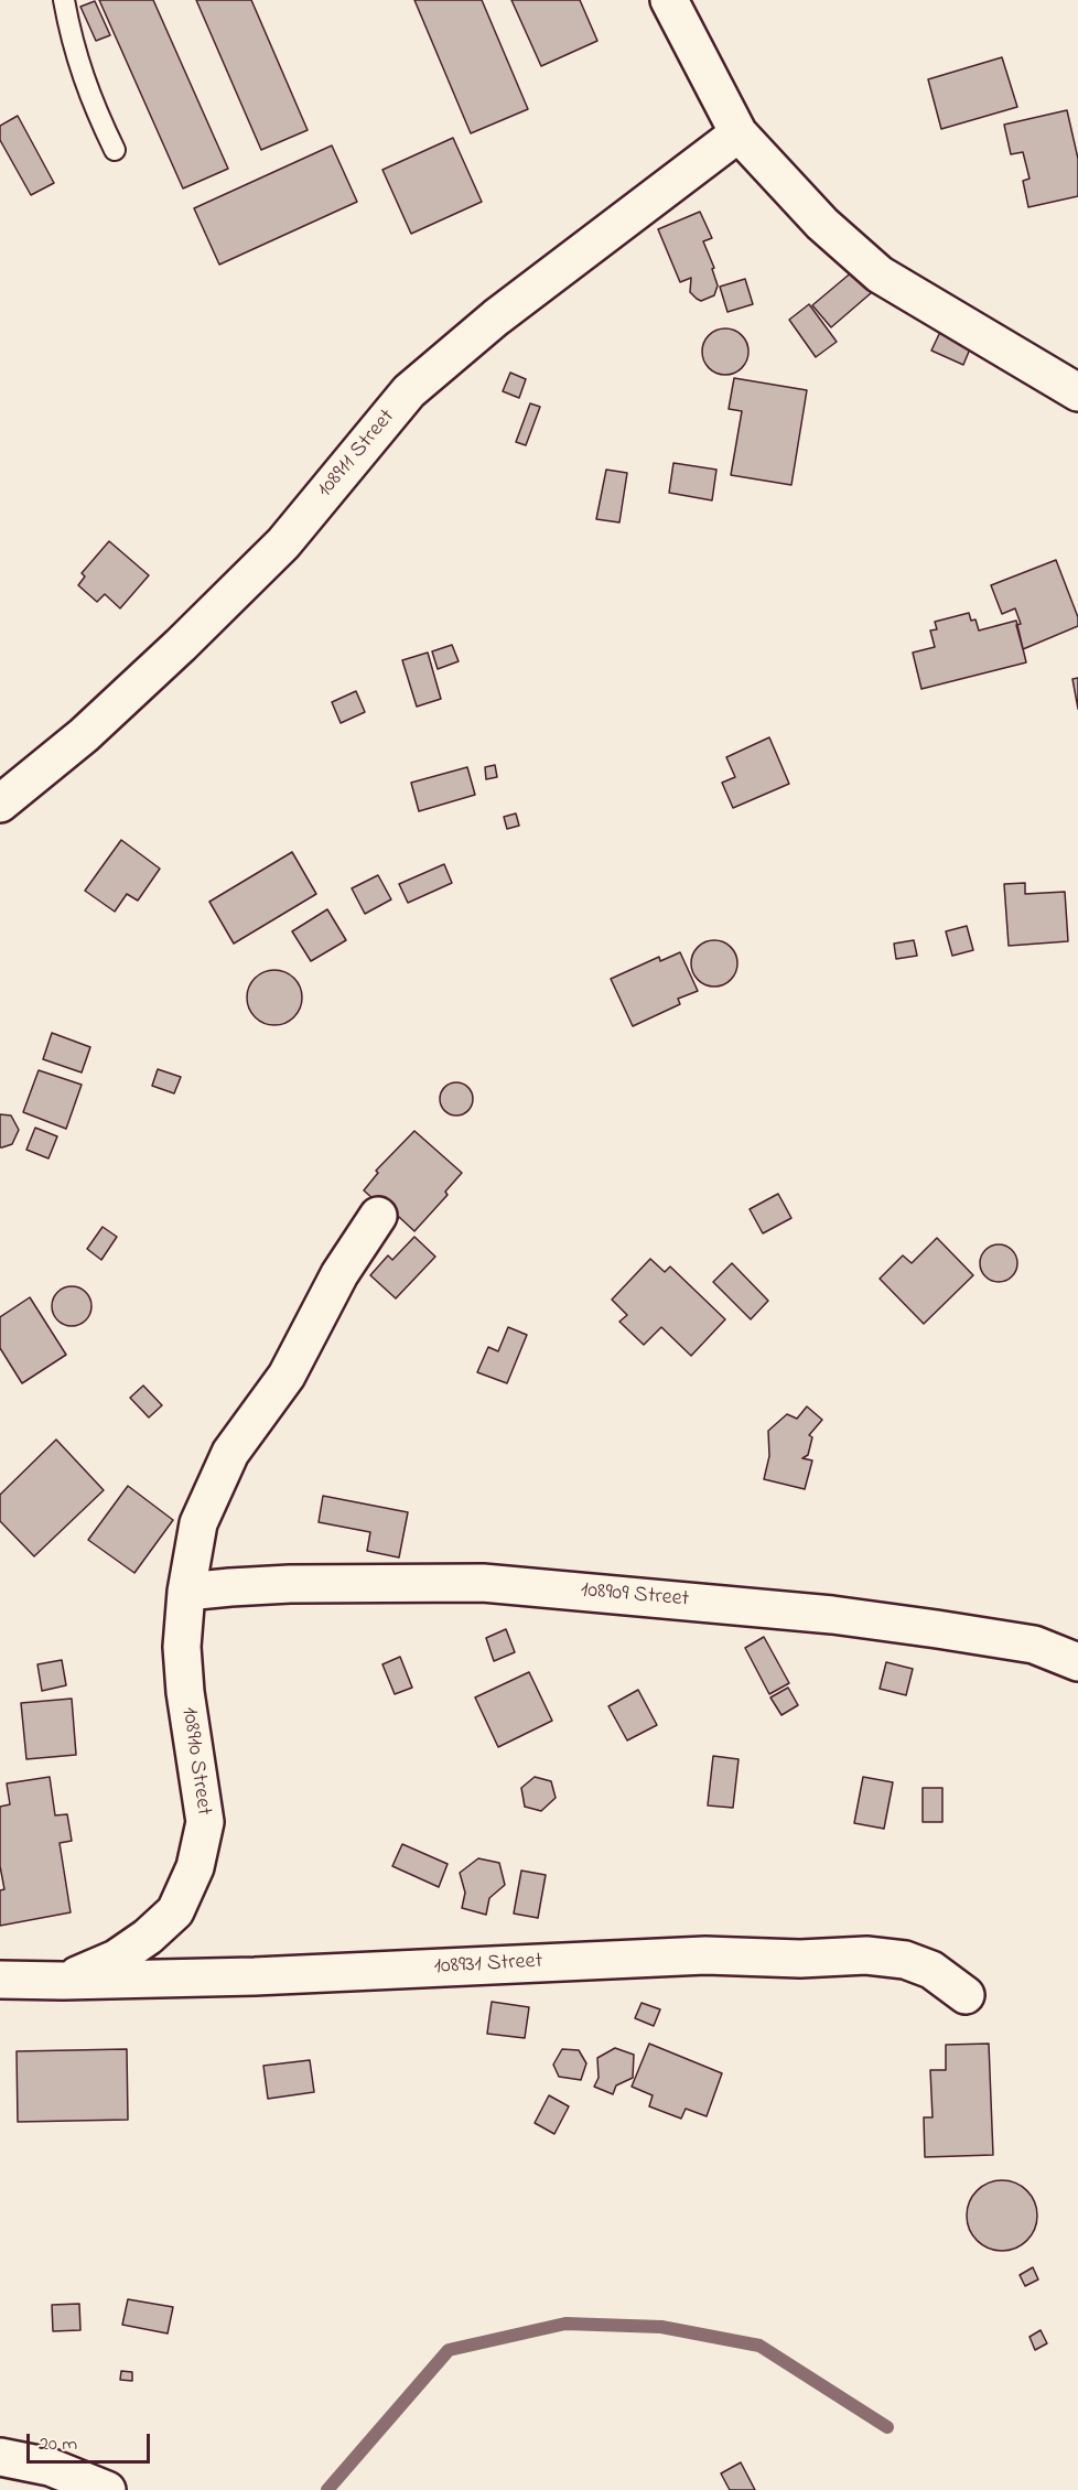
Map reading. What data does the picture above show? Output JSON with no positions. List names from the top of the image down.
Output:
{
  "streets": {
    "street": [
      "108911 Street",
      "108909 Street",
      "108910 Street",
      "108931 Street"
    ]
  },
  "crossings": [
    ["108909 Street", "108910 Street"],
    ["108910 Street", "108931 Street"]
  ],
  "scale_bar": "20 m"
}
